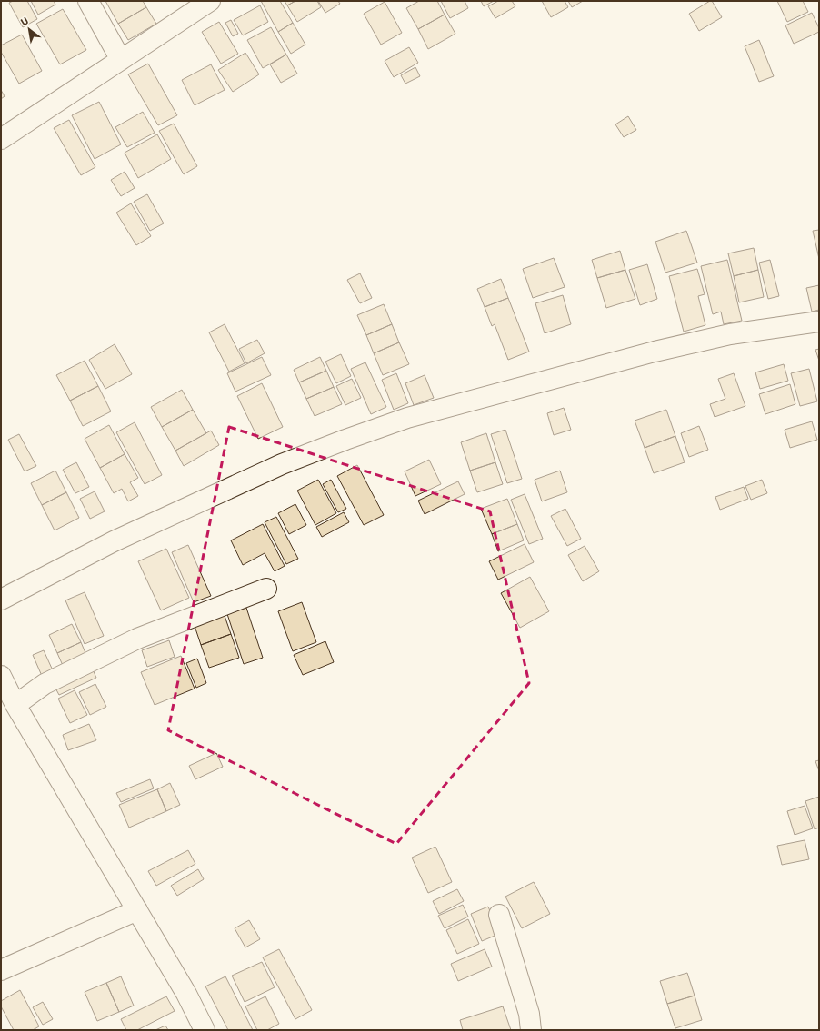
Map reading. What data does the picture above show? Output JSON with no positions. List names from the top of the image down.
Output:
{
  "north": "top left"
}
